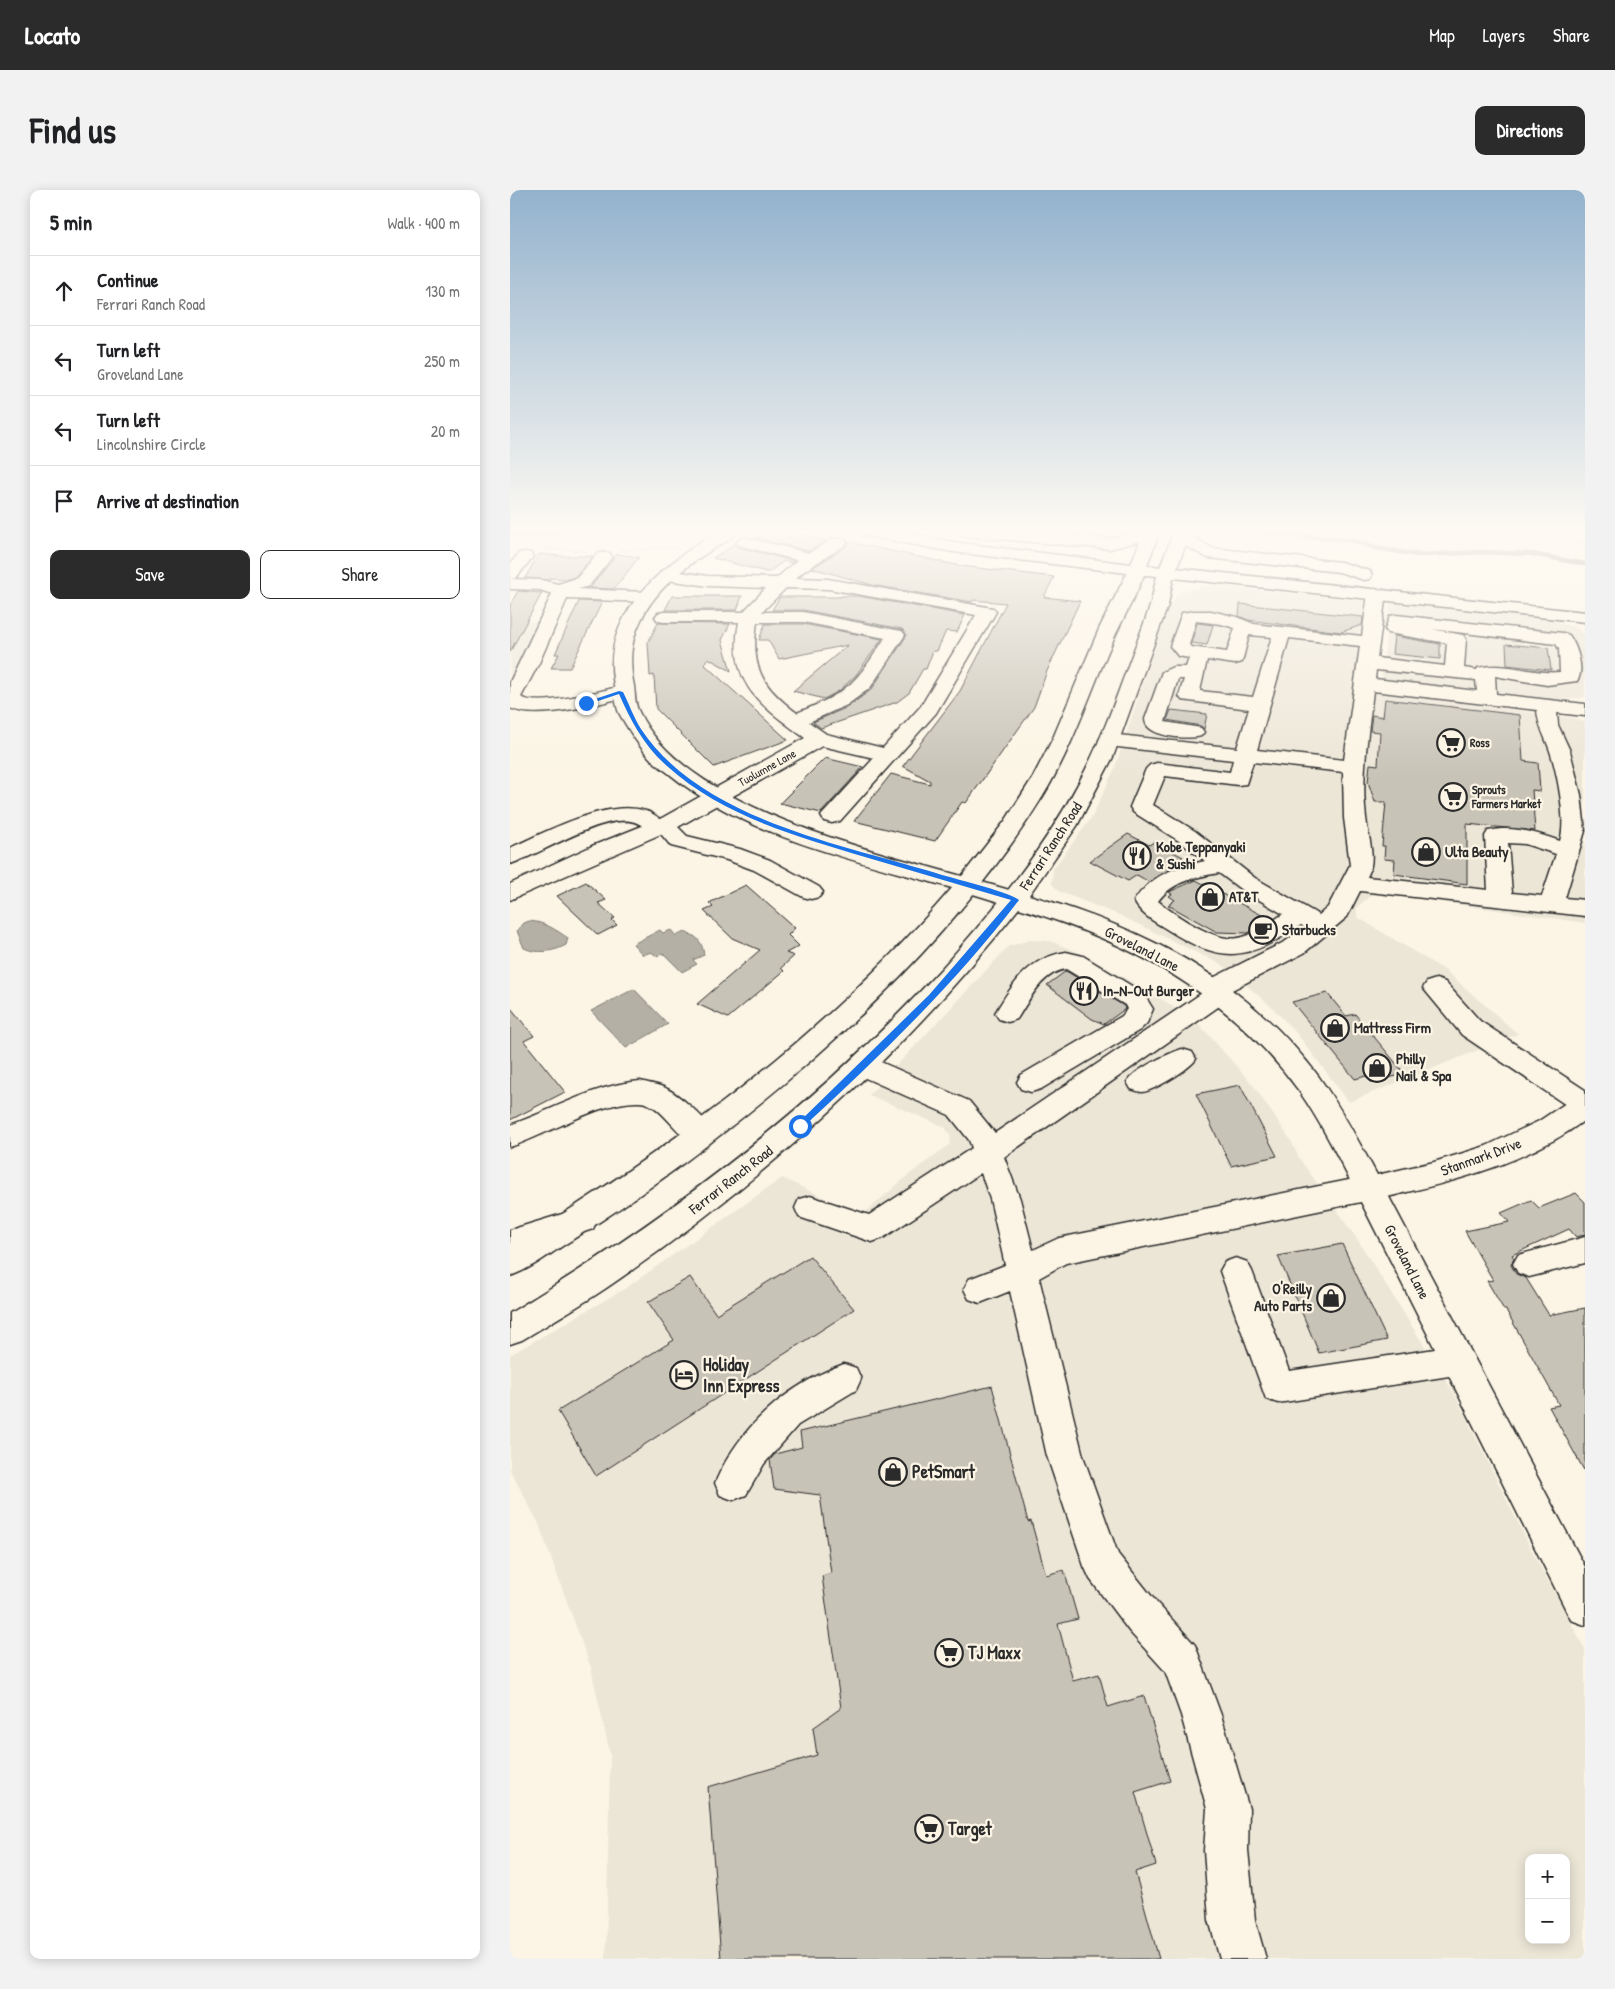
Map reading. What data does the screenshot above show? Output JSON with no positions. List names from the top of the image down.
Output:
{
  "streets": {
    "main road": [
      "Tuolumne Lane",
      "Ferrari Ranch Road",
      "Groveland Lane",
      "Stanmark Drive"
    ]
  },
  "crossings": [
    ["Tuolumne Lane", "Groveland Lane"],
    ["Ferrari Ranch Road", "Groveland Lane"],
    ["Groveland Lane", "Stanmark Drive"]
  ],
  "places": {
    "supermarket": [
      "Ross",
      "Sprouts Farmers Market",
      "TJ Maxx",
      "Target"
    ],
    "shop": [
      "Ulta Beauty",
      "AT&T",
      "Mattress Firm",
      "Philly Nail & Spa",
      "O'Reilly Auto Parts",
      "PetSmart"
    ],
    "restaurant": ["Kobe Teppanyaki & Sushi", "In-N-Out Burger"],
    "cafe": ["Starbucks"],
    "hotel": ["Holiday Inn Express"]
  },
  "page": {
    "header": "Locato",
    "nav": ["Map", "Layers", "Share"],
    "buttons": [
      "Directions",
      ["Save", "Share"]
    ],
    "title": "Find us",
    "heading": ["5 min", "Walk · 400 m"],
    "list": [
      ["Continue", "Ferrari Ranch Road", "130 m"],
      ["Turn left", "Groveland Lane", "250 m"],
      ["Turn left", "Lincolnshire Circle", "20 m"],
      "Arrive at destination"
    ],
    "map_buttons": ["+", "−"]
  }
}
